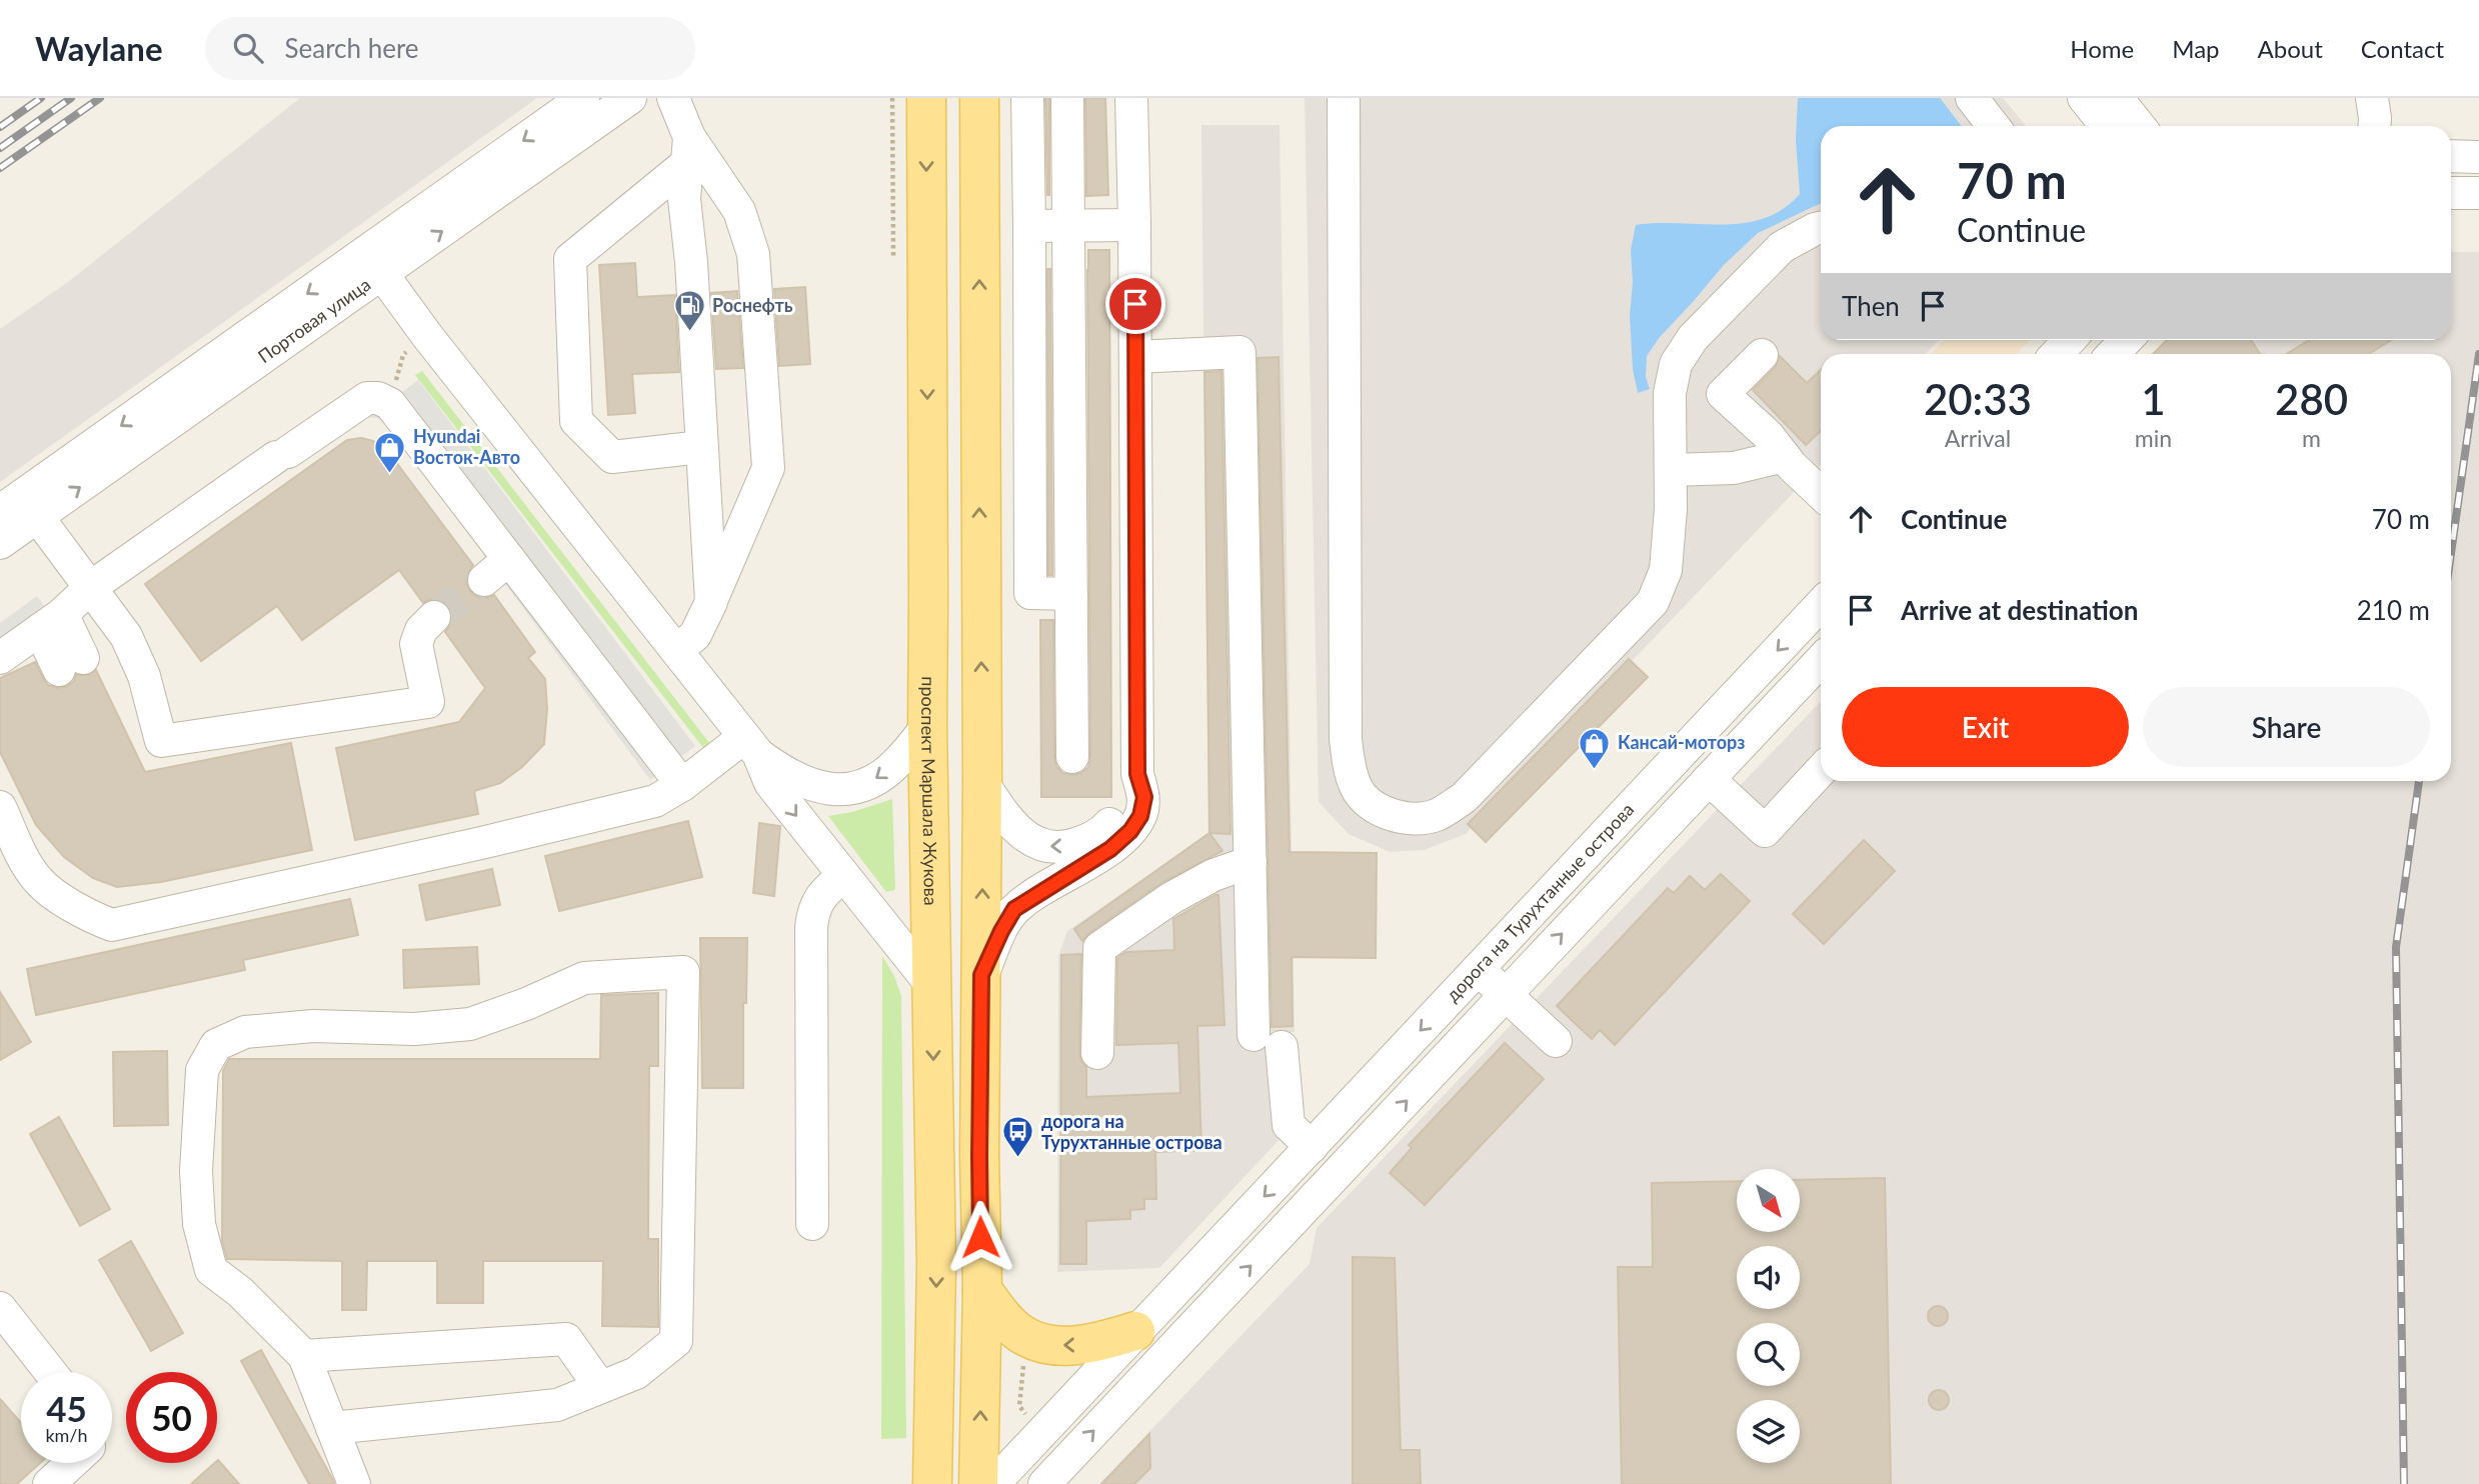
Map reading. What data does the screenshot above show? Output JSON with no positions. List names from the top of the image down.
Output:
{
  "streets": {
    "main road": ["проспект Маршала Жукова"],
    "street": ["Портовая улица", "дорога на Турухтанные острова"]
  },
  "places": {
    "fuel station": ["Роснефть"],
    "shop": ["Hyundai Восток-Авто", "Кансай-моторз"],
    "bus stop": ["дорога на Турухтанные острова"]
  },
  "north": "bottom right",
  "page": {
    "header": "Waylane",
    "search": "Search here",
    "nav": [
      "Home",
      "Map",
      "About",
      "Contact"
    ],
    "turn": ["70 m", "Continue"],
    "then": "Then",
    "eta": [
      "20:33",
      "Arrival",
      "1",
      "min",
      "280",
      "m"
    ],
    "list": [
      {
        "name": "Continue",
        "value": "70 m"
      },
      {
        "name": "Arrive at destination",
        "value": "210 m"
      }
    ],
    "buttons": ["Exit", "Share"],
    "speed": "45 km/h",
    "limit": "50"
  }
}
